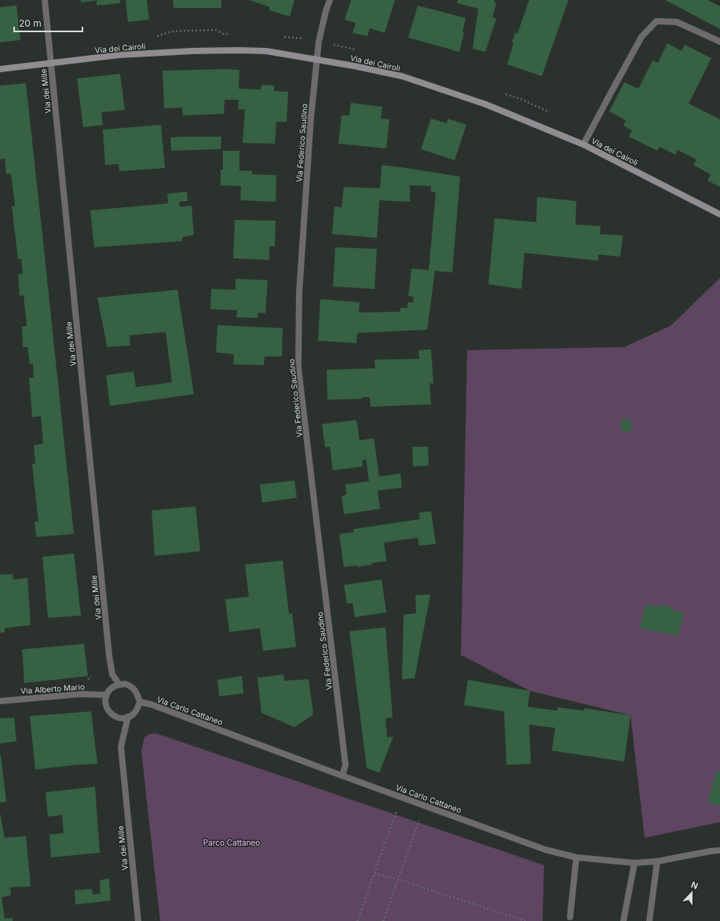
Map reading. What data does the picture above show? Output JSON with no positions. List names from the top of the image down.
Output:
{
  "streets": {
    "street": [
      "Via dei Cairoli",
      "Via dei Mille",
      "Via Federico Saudino",
      "Via Alberto Mario",
      "Via Carlo Cattaneo"
    ]
  },
  "crossings": [
    ["Via dei Cairoli", "Via dei Mille"],
    ["Via dei Cairoli", "Via Federico Saudino"],
    ["Via dei Mille", "Via Alberto Mario"],
    ["Via dei Mille", "Via Carlo Cattaneo"],
    ["Via Federico Saudino", "Via Carlo Cattaneo"],
    ["Via Alberto Mario", "Via Carlo Cattaneo"]
  ],
  "parks": ["Parco Cattaneo"],
  "scale_bar": "20 m",
  "north": "top"
}
